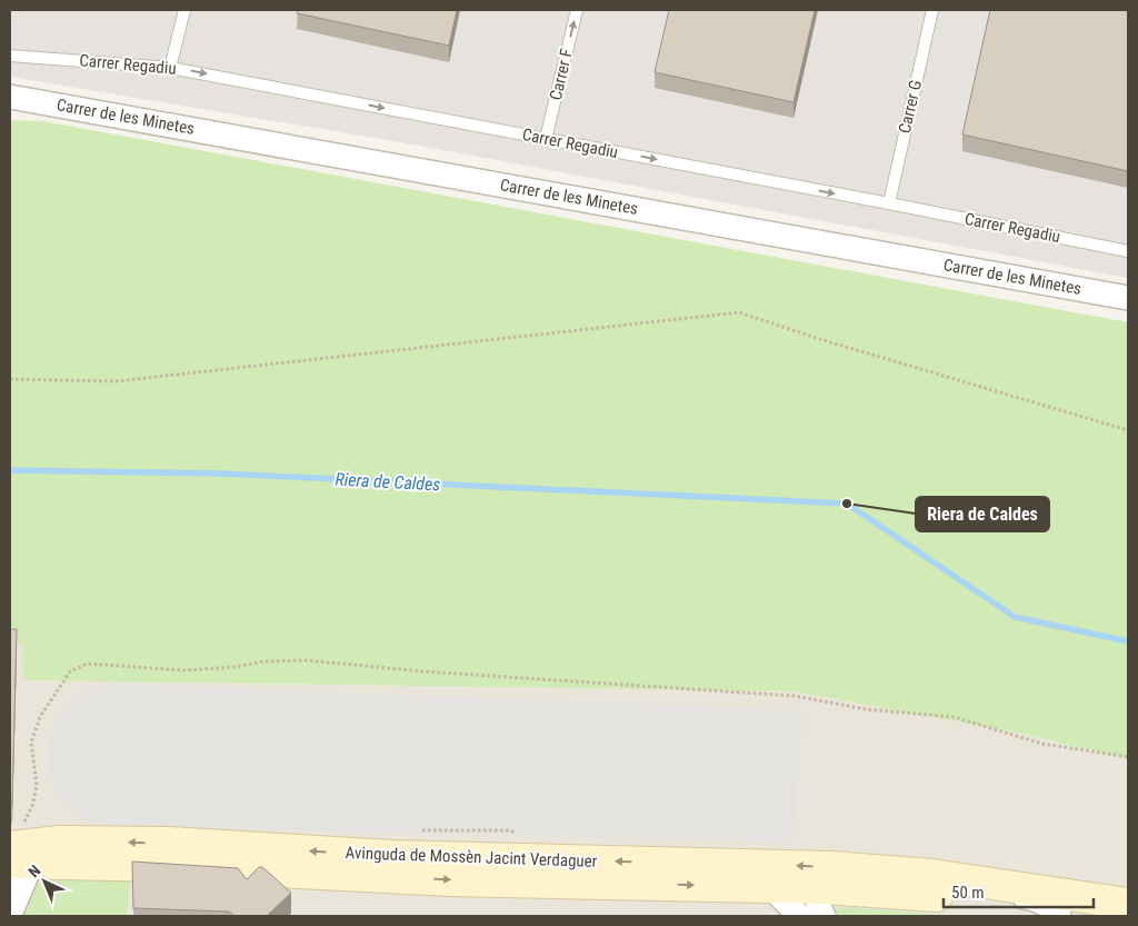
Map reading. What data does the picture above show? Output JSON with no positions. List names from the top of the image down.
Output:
{
  "streets": {
    "main road": ["Avinguda de Mossèn Jacint Verdaguer"],
    "street": ["Carrer de les Minetes"],
    "lane": ["Carrer Regadiu", "Carrer F", "Carrer G"]
  },
  "crossings": [
    ["Carrer Regadiu", "Carrer F"],
    ["Carrer Regadiu", "Carrer G"]
  ],
  "one_way": ["Carrer Regadiu", "Carrer F"],
  "water": ["Riera de Caldes"],
  "places": ["Riera de Caldes"],
  "scale_bar": "50 m",
  "north": "top left"
}
